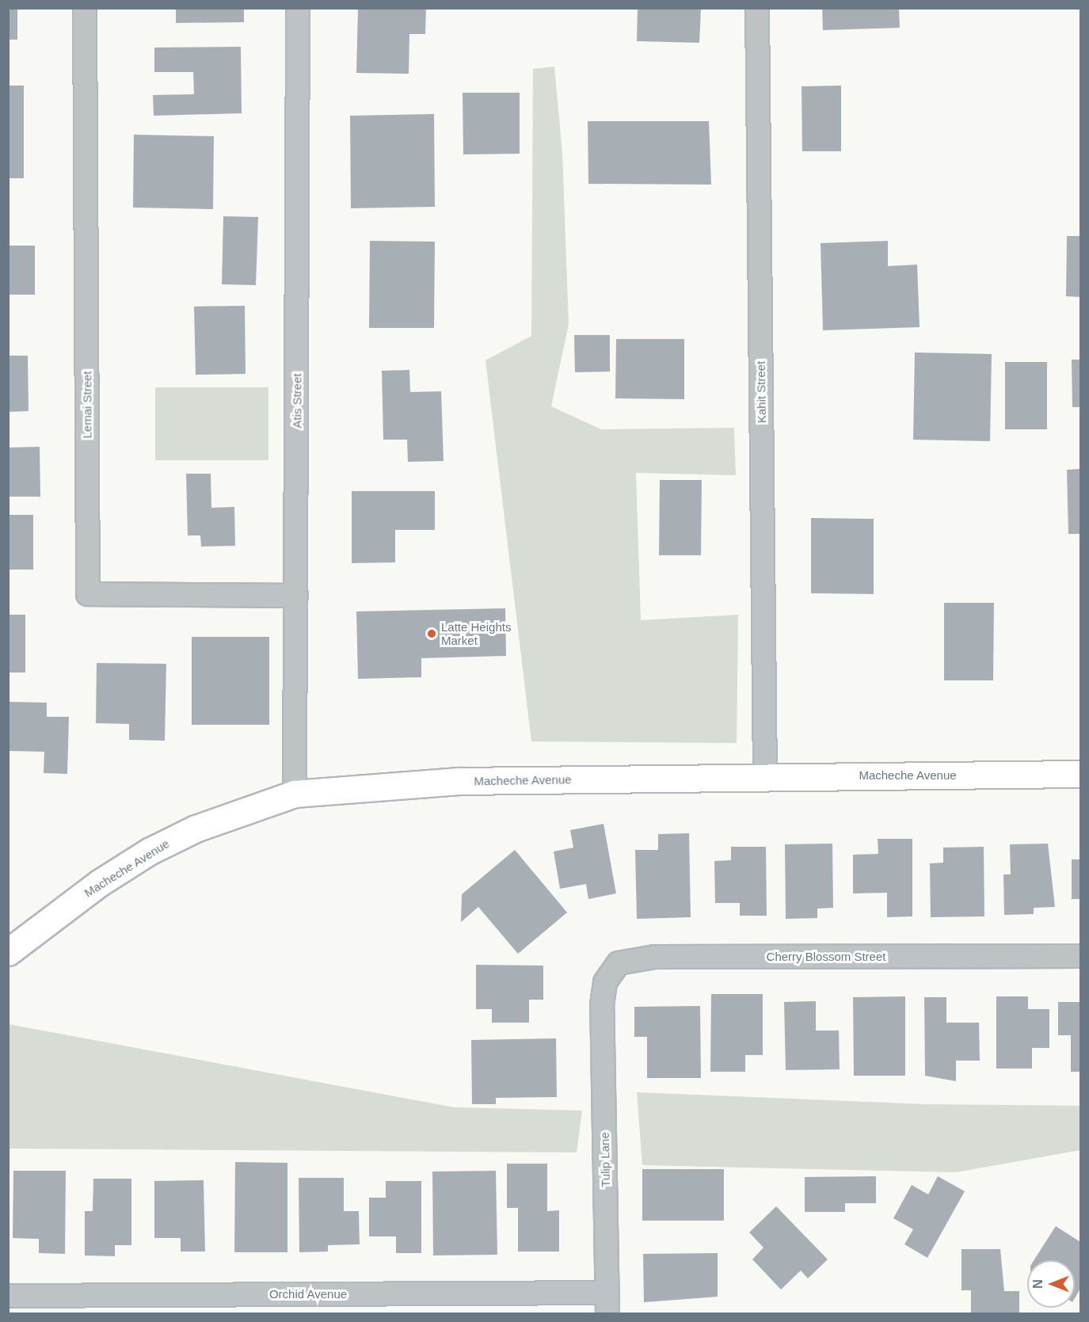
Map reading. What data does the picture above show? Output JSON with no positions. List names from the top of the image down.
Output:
{
  "streets": {
    "main road": ["Macheche Avenue"],
    "street": [
      "Kahit Street",
      "Atis Street",
      "Lemai Street",
      "Cherry Blossom Street",
      "Tulip Lane",
      "Orchid Avenue"
    ]
  },
  "crossings": [
    ["Kahit Street", "Macheche Avenue"],
    ["Atis Street", "Lemai Street"],
    ["Atis Street", "Macheche Avenue"],
    ["Cherry Blossom Street", "Tulip Lane"],
    ["Tulip Lane", "Orchid Avenue"]
  ],
  "places": ["Latte Heights Market"],
  "north": "left"
}
